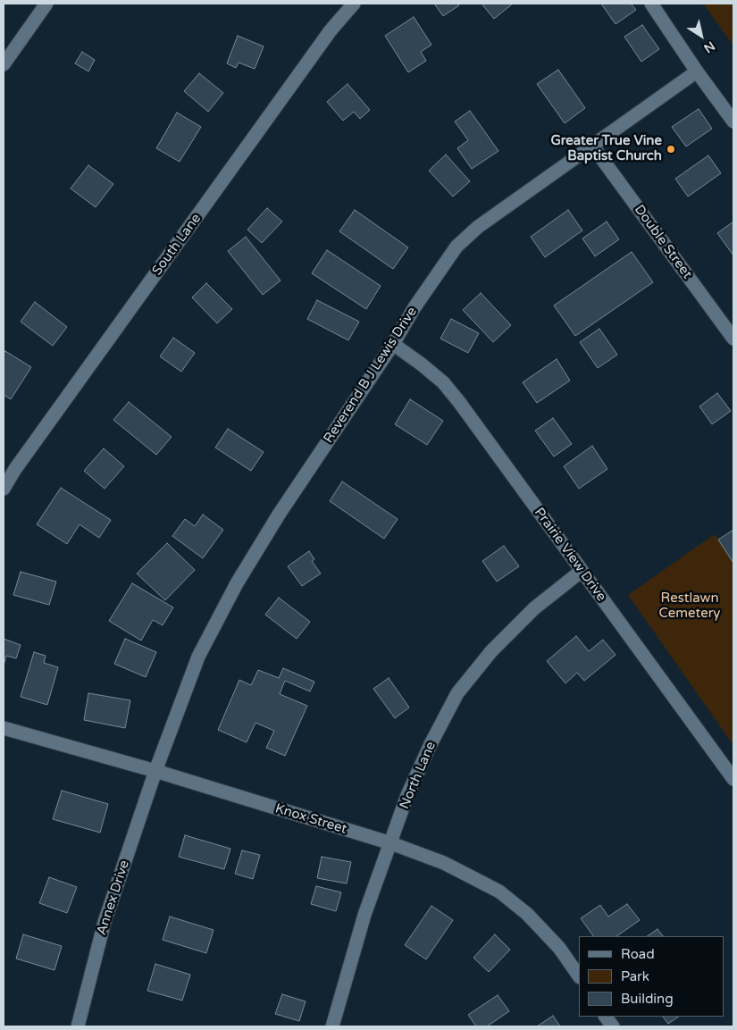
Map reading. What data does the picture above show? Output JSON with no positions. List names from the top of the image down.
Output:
{
  "streets": {
    "street": [
      "Double Street",
      "South Lane",
      "Reverend B J Lewis Drive",
      "Prairie View Drive",
      "North Lane",
      "Knox Street",
      "Annex Drive"
    ]
  },
  "crossings": [
    ["Double Street", "Reverend B J Lewis Drive"],
    ["Reverend B J Lewis Drive", "Prairie View Drive"],
    ["Reverend B J Lewis Drive", "Knox Street"],
    ["Reverend B J Lewis Drive", "Annex Drive"],
    ["Prairie View Drive", "North Lane"],
    ["North Lane", "Knox Street"],
    ["Knox Street", "Annex Drive"]
  ],
  "parks": ["Restlawn Cemetery"],
  "places": ["Greater True Vine Baptist Church"],
  "legend": ["Road", "Park", "Building"],
  "north": "bottom right"
}
